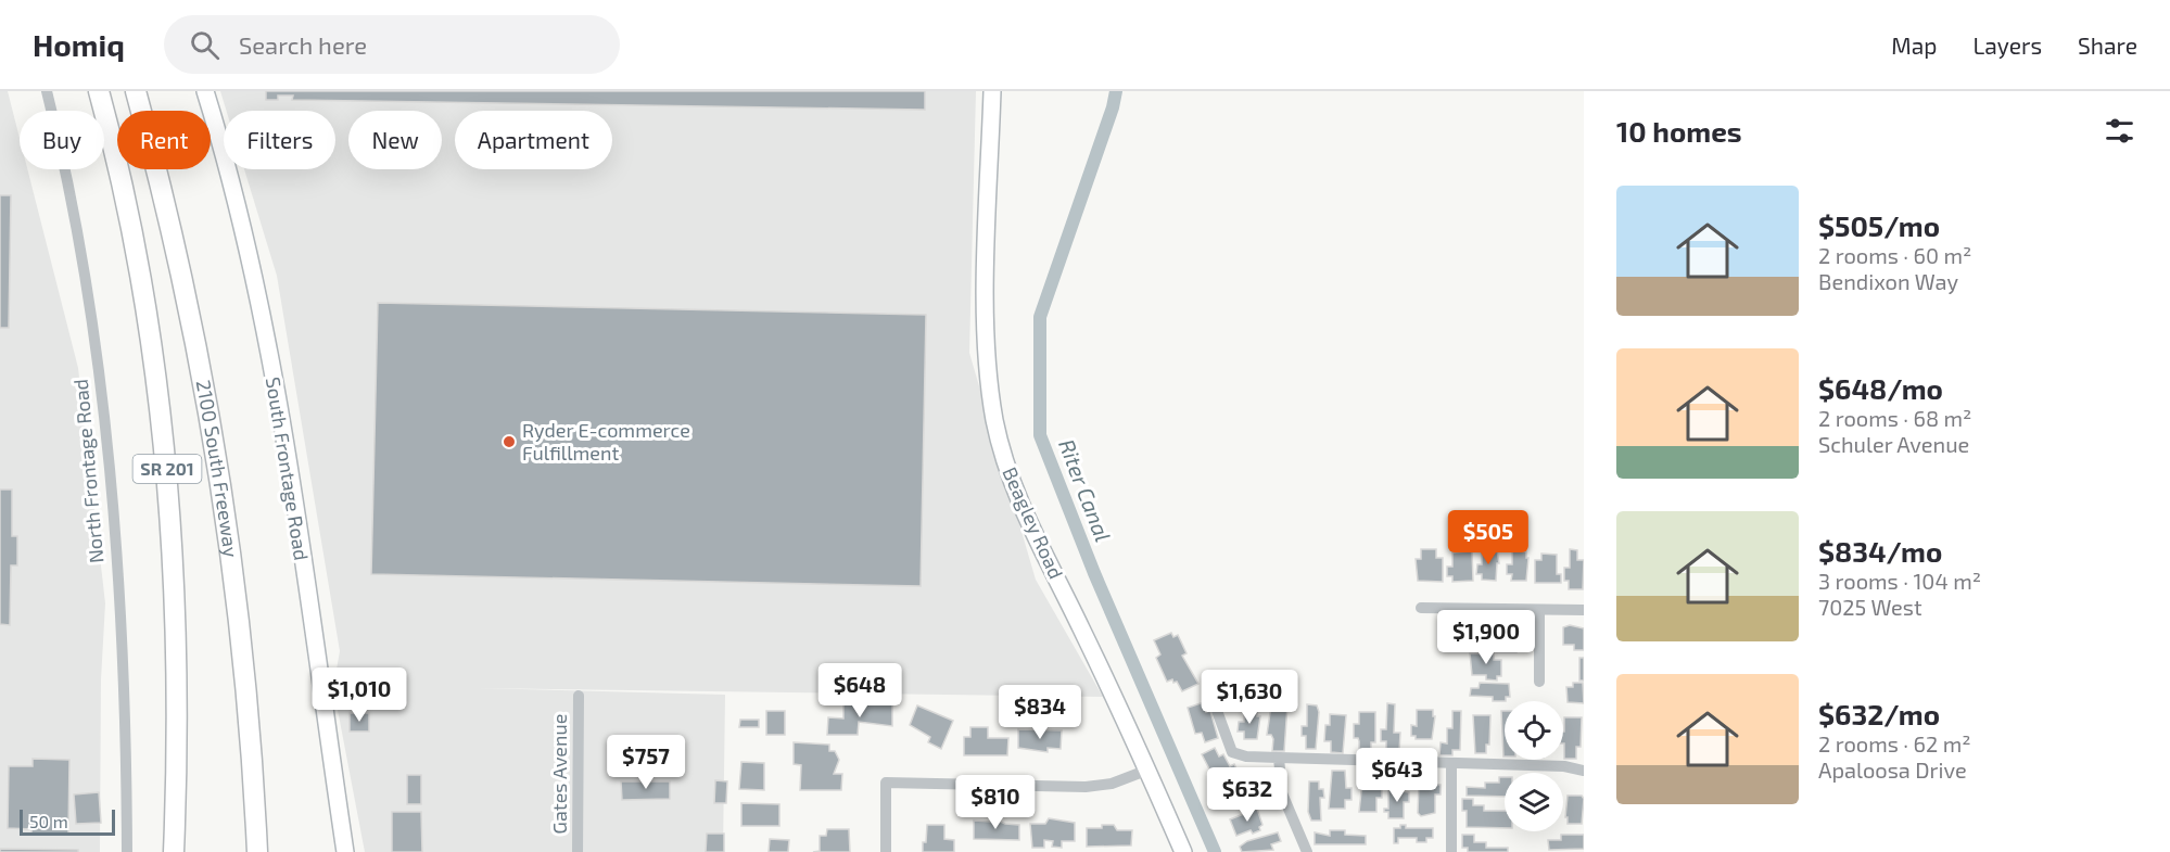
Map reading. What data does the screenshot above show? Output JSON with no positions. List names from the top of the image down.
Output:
{
  "streets": {
    "highway": ["SR 201", "2100 South Freeway"],
    "street": [
      "South Frontage Road",
      "North Frontage Road",
      "Beagley Road",
      "Gates Avenue"
    ]
  },
  "water": ["Riter Canal"],
  "places": ["Ryder E-commerce Fulfillment"],
  "scale_bar": "50 m",
  "page": {
    "header": "Homiq",
    "search": "Search here",
    "nav": ["Map", "Layers", "Share"],
    "heading": "10 homes",
    "chip": [
      "Buy",
      "Rent",
      "Filters",
      "New",
      "Apartment"
    ],
    "list": [
      {
        "name": "$505/mo",
        "note": "2 rooms · 60 m² · Bendixon Way"
      },
      {
        "name": "$648/mo",
        "note": "2 rooms · 68 m² · Schuler Avenue"
      },
      {
        "name": "$834/mo",
        "note": "3 rooms · 104 m² · 7025 West"
      },
      {
        "name": "$632/mo",
        "note": "2 rooms · 62 m² · Apaloosa Drive"
      }
    ],
    "price": [
      "$505",
      "$1,900",
      "$648",
      "$1,010",
      "$1,630",
      "$834",
      "$757",
      "$643",
      "$632",
      "$810"
    ],
    "scale": "50 m"
  }
}
